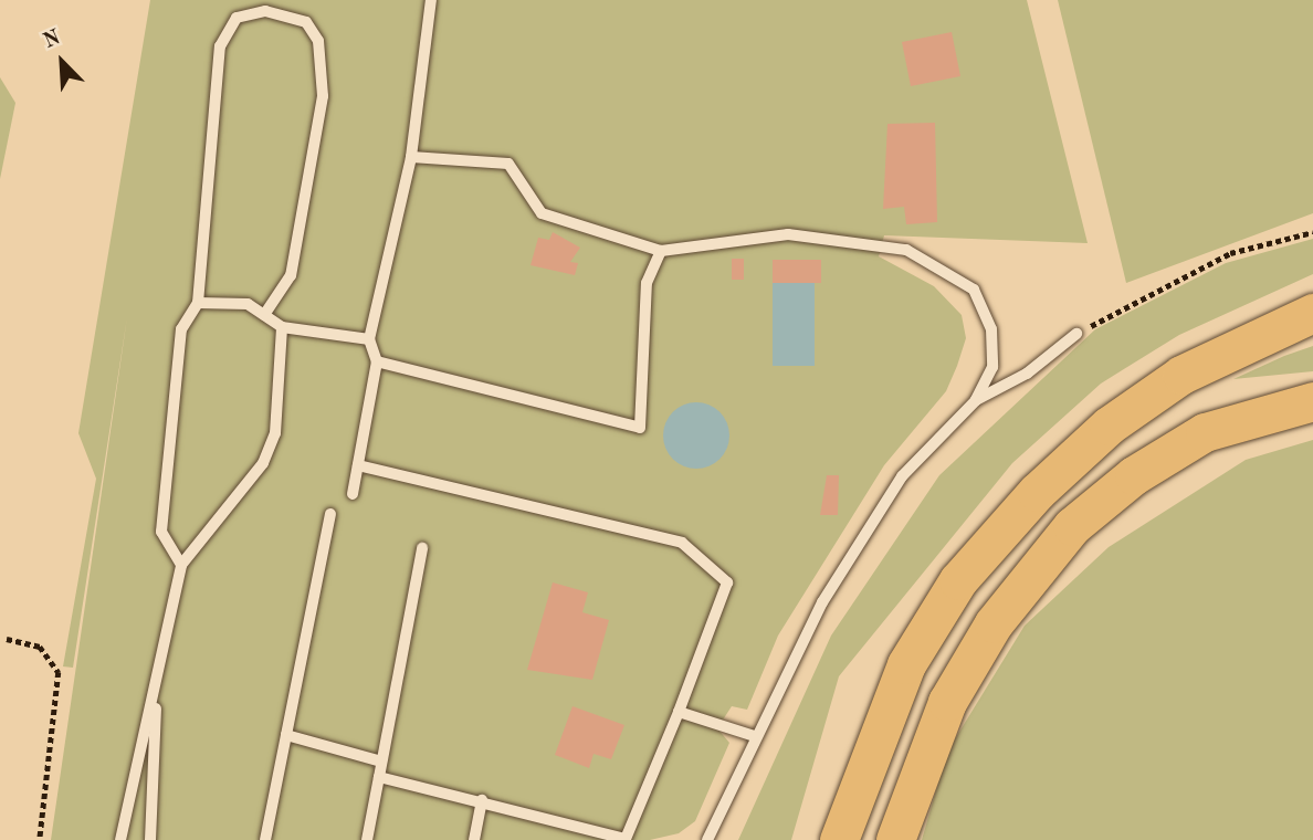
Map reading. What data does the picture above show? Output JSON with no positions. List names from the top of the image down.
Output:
{
  "north": "top left"
}
